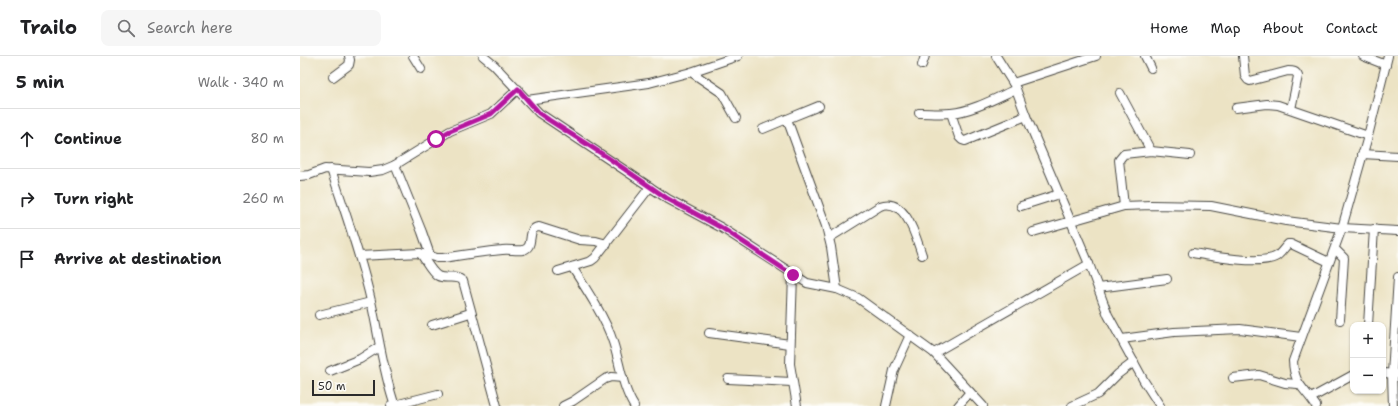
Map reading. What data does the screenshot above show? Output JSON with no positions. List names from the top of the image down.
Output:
{
  "scale_bar": "50 m",
  "page": {
    "header": "Trailo",
    "search": "Search here",
    "nav": [
      "Home",
      "Map",
      "About",
      "Contact"
    ],
    "heading": ["5 min", "Walk · 340 m"],
    "list": [
      ["Continue", "80 m"],
      ["Turn right", "260 m"],
      "Arrive at destination"
    ],
    "map_buttons": ["+", "−"],
    "scale": "50 m"
  }
}
